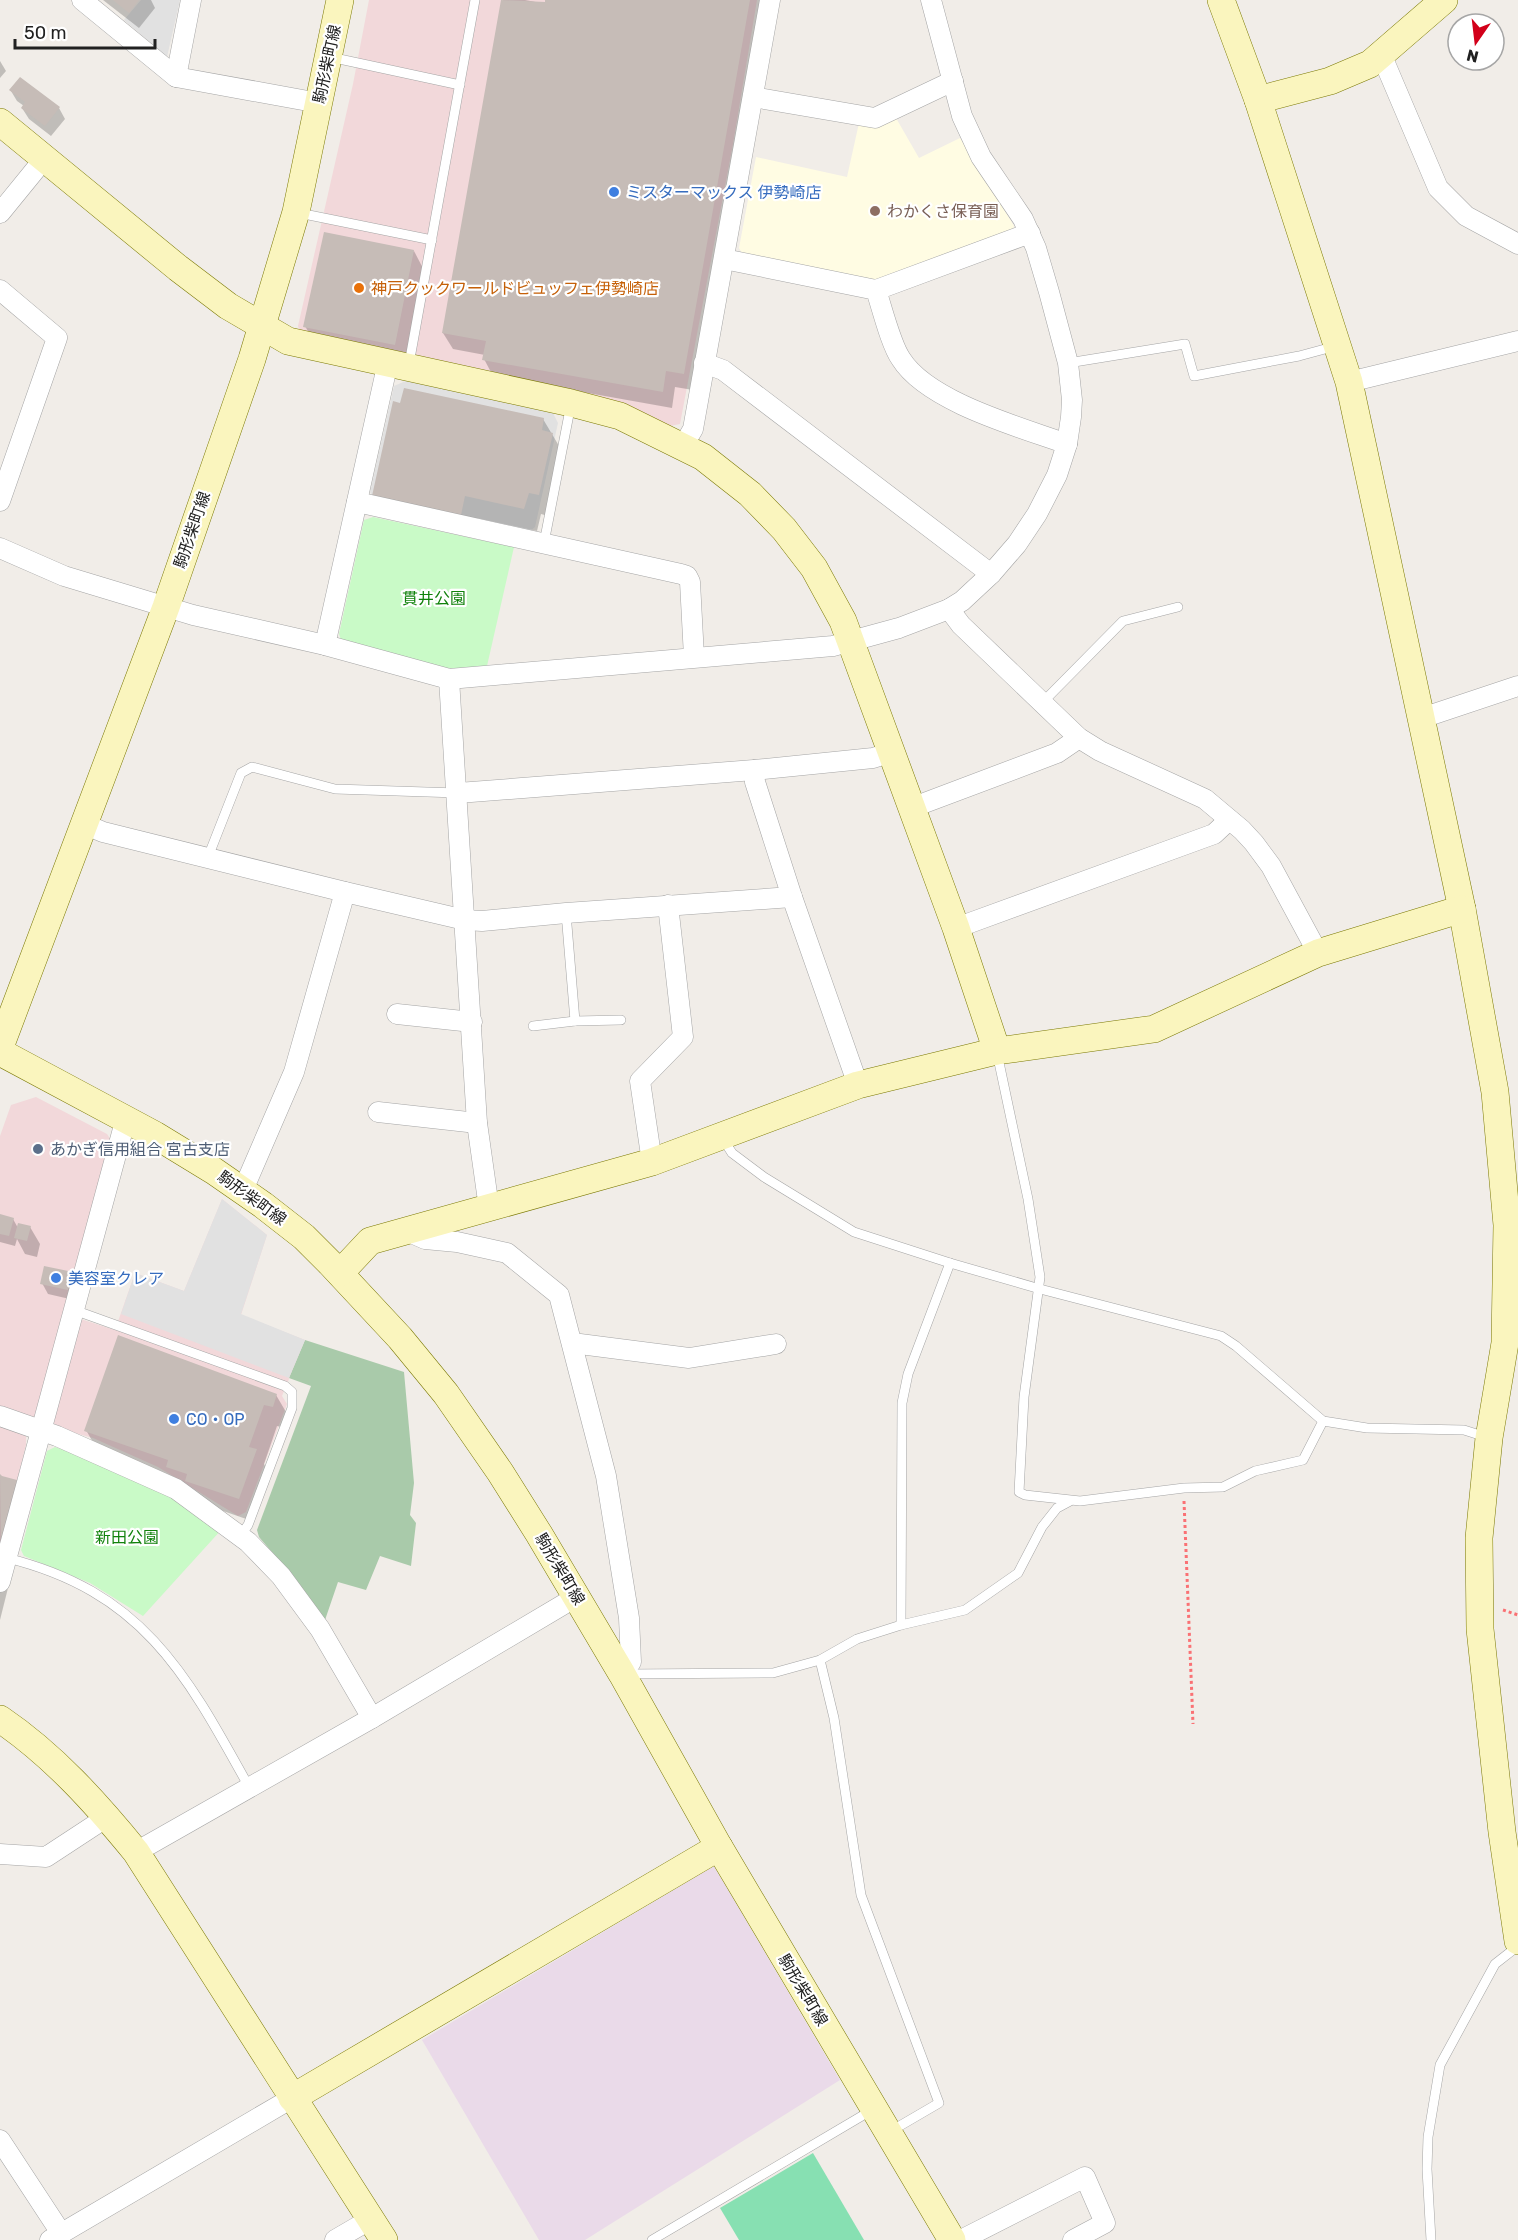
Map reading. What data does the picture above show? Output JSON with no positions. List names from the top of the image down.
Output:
{
  "streets": {
    "street": ["駒形柴町線"]
  },
  "parks": ["貫井公園", "新田公園"],
  "places": [
    "ミスターマックス 伊勢崎店",
    "わかくさ保育園",
    "神戸クックワールドビュッフェ伊勢崎店",
    "あかぎ信用組合 宮古支店",
    "美容室クレア",
    "CO・OP"
  ],
  "scale_bar": "50 m",
  "north": "bottom"
}
